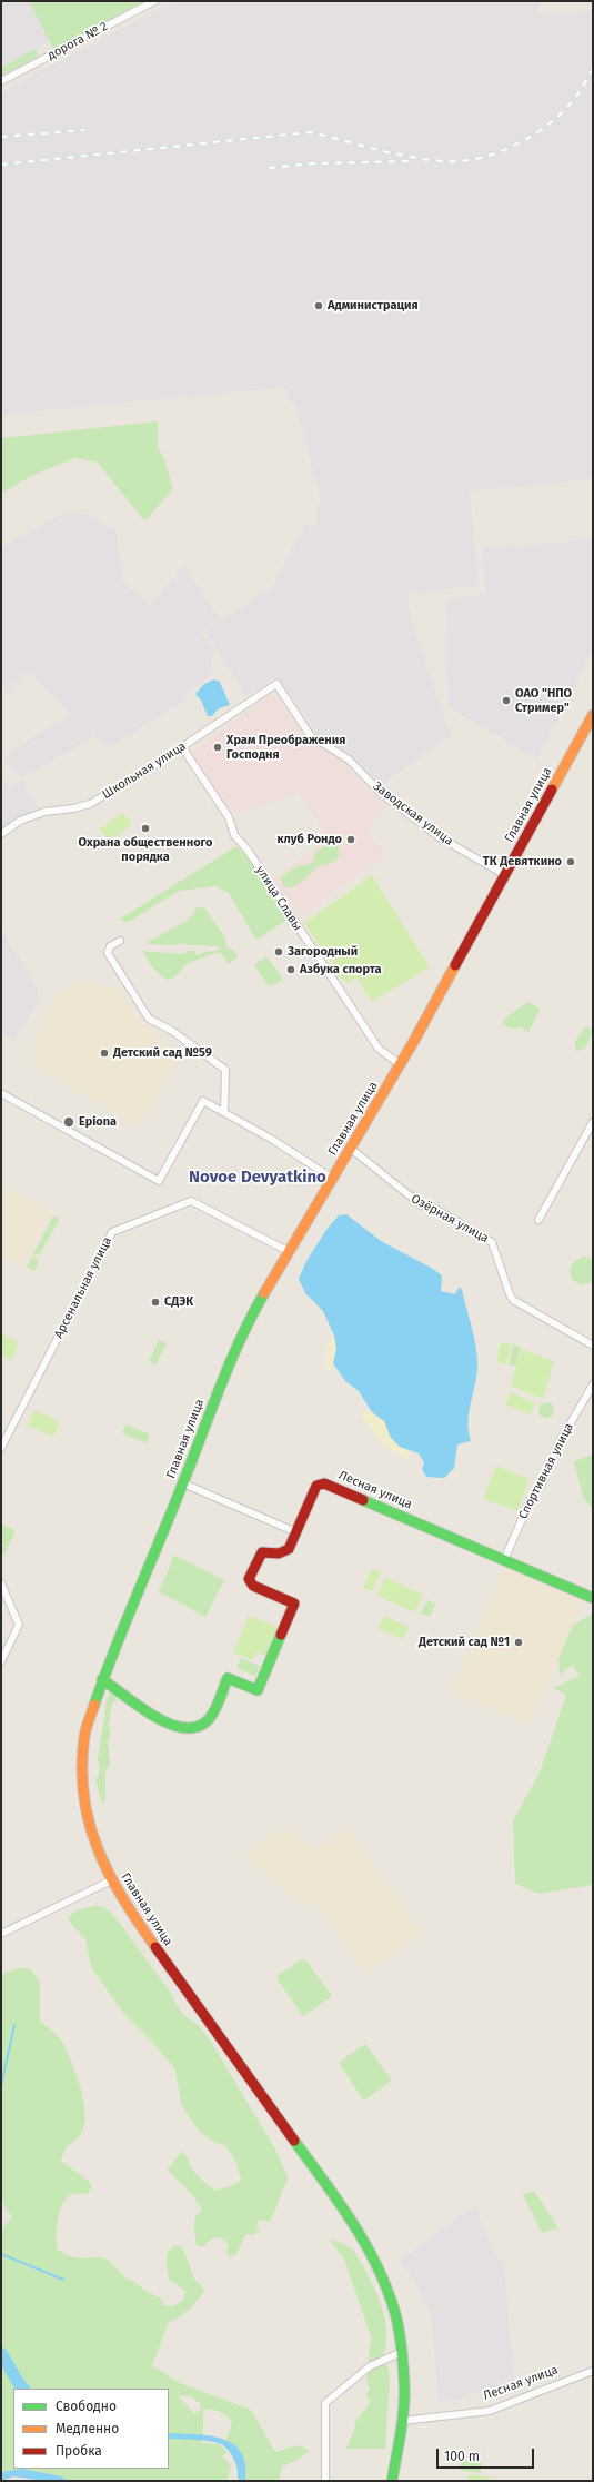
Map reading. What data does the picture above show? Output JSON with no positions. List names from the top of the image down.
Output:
{
  "streets": {
    "main road": ["Главная улица", "Лесная улица"],
    "street": [
      "дорога № 2",
      "Школьная улица",
      "Заводская улица",
      "улица Славы",
      "Озёрная улица",
      "Арсенальная улица",
      "Спортивная улица"
    ]
  },
  "crossings": [
    ["Школьная улица", "Заводская улица"],
    ["Школьная улица", "улица Славы"],
    ["Главная улица", "Заводская улица"],
    ["Главная улица", "улица Славы"],
    ["Главная улица", "Озёрная улица"],
    ["Главная улица", "Арсенальная улица"],
    ["Главная улица", "Лесная улица"],
    ["Спортивная улица", "Лесная улица"]
  ],
  "districts": ["Novoe Devyatkino"],
  "places": [
    "Администрация",
    "ОАО \"НПО Стример\"",
    "Храм Преображения Господня",
    "Охрана общественного порядка",
    "клуб Рондо",
    "ТК Девяткино",
    "Загородный",
    "Азбука спорта",
    "Детский сад №59",
    "Epiona",
    "СДЭК",
    "Детский сад №1"
  ],
  "legend": ["Свободно", "Медленно", "Пробка"],
  "scale_bar": "100 m"
}
